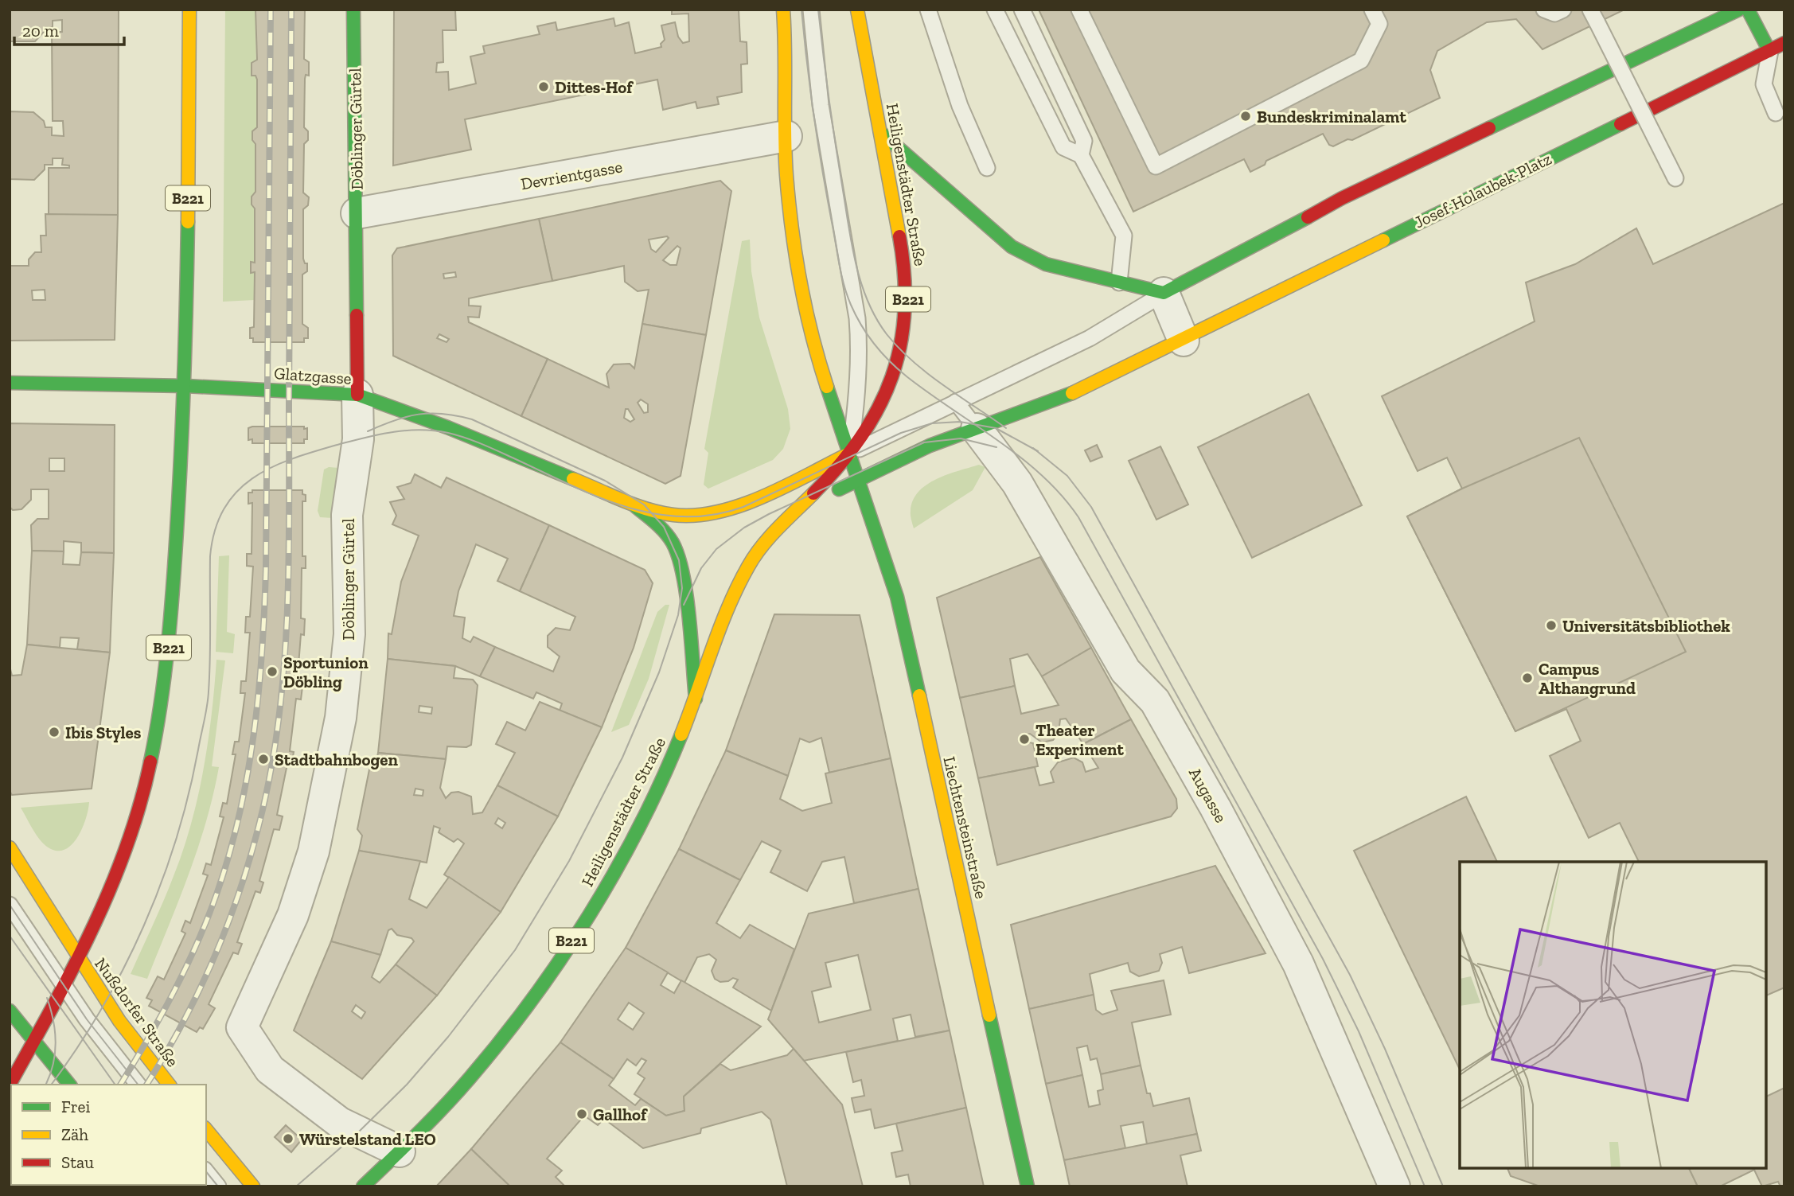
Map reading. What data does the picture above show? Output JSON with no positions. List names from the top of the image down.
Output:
{
  "streets": {
    "main road": [
      "Döblinger Gürtel",
      "Heiligenstädter Straße",
      "Josef-Holaubek-Platz",
      "B221",
      "Glatzgasse",
      "Liechtensteinstraße",
      "Nußdorfer Straße"
    ],
    "street": ["Devrientgasse", "Augasse"]
  },
  "crossings": [
    ["Döblinger Gürtel", "Devrientgasse"],
    ["Döblinger Gürtel", "Heiligenstädter Straße"],
    ["Döblinger Gürtel", "Glatzgasse"],
    ["Heiligenstädter Straße", "Josef-Holaubek-Platz"],
    ["Heiligenstädter Straße", "Liechtensteinstraße"],
    ["Josef-Holaubek-Platz", "Augasse"],
    ["Josef-Holaubek-Platz", "Liechtensteinstraße"],
    ["B221", "Glatzgasse"],
    ["B221", "Nußdorfer Straße"]
  ],
  "places": [
    "Dittes-Hof",
    "Bundeskriminalamt",
    "Universitätsbibliothek",
    "Sportunion Döbling",
    "Campus Althangrund",
    "Ibis Styles",
    "Theater Experiment",
    "Stadtbahnbogen",
    "Gallhof",
    "Würstelstand LEO"
  ],
  "legend": ["Frei", "Zäh", "Stau"],
  "scale_bar": "20 m"
}
